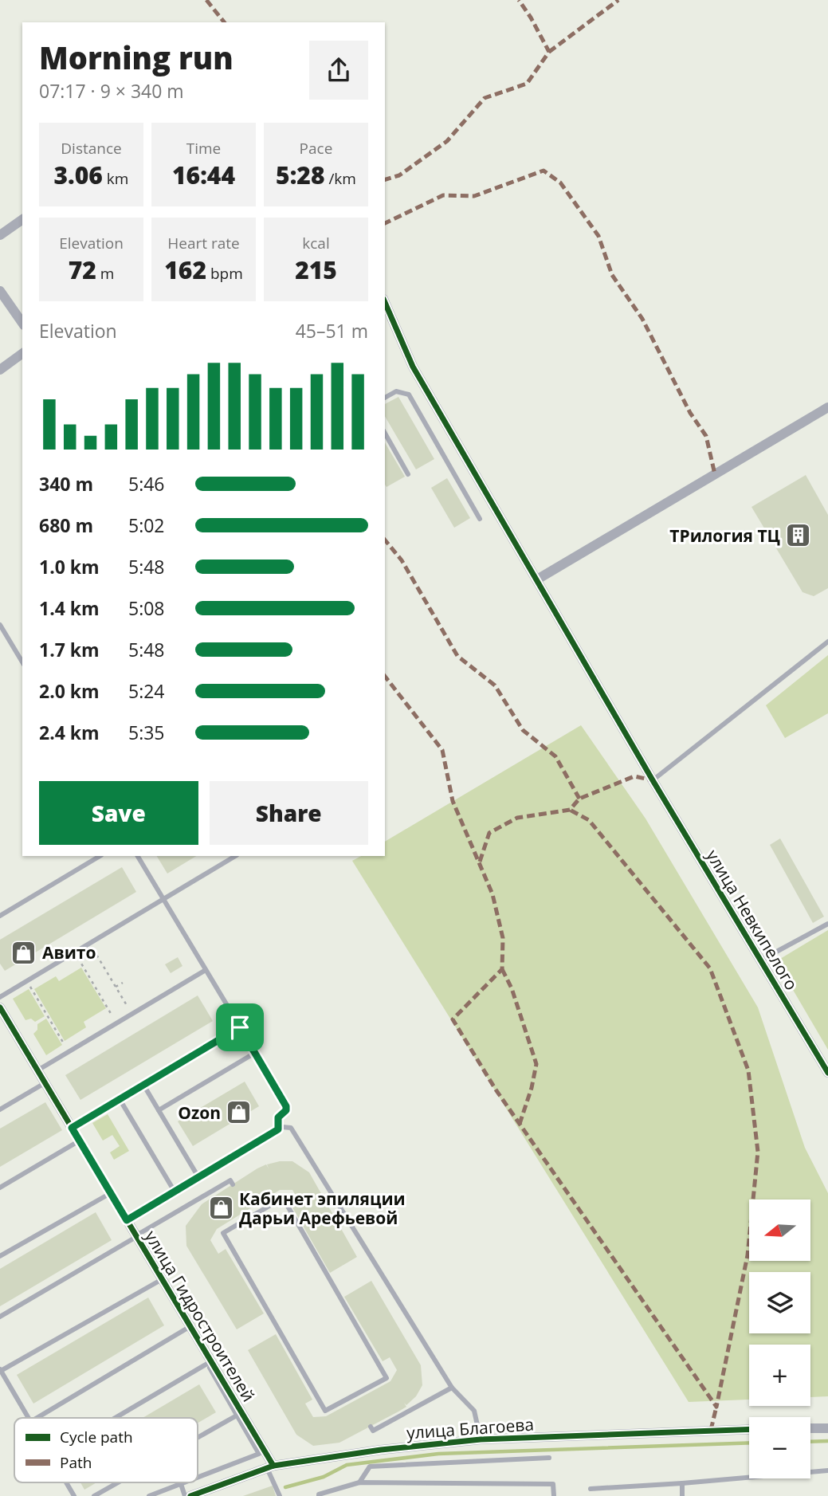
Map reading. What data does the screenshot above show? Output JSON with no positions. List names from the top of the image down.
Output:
{
  "streets": {
    "street": ["улица Невкипелого", "улица Гидростроителей", "улица Благоева"]
  },
  "crossings": [
    ["улица Гидростроителей", "улица Благоева"]
  ],
  "places": {
    "building": ["ТРилогия ТЦ"],
    "shop": ["Авито", "Ozon", "Кабинет эпиляции Дарьи Арефьевой"]
  },
  "legend": ["Cycle path", "Path"],
  "north": "left",
  "page": {
    "heading": ["Morning run", "07:17 · 9 × 340 m"],
    "stats": [
      ["Distance", "3.06 km"],
      ["Time", "16:44"],
      ["Pace", "5:28 /km"],
      ["Elevation", "72 m"],
      ["Heart rate", "162 bpm"],
      ["kcal", "215"]
    ],
    "chart": ["Elevation", "45–51 m"],
    "list": [
      {
        "name": "340 m",
        "note": "5:46"
      },
      {
        "name": "680 m",
        "note": "5:02"
      },
      {
        "name": "1.0 km",
        "note": "5:48"
      },
      {
        "name": "1.4 km",
        "note": "5:08"
      },
      {
        "name": "1.7 km",
        "note": "5:48"
      },
      {
        "name": "2.0 km",
        "note": "5:24"
      },
      {
        "name": "2.4 km",
        "note": "5:35"
      }
    ],
    "buttons": ["Save", "Share"],
    "map_buttons": ["+", "−"]
  }
}
